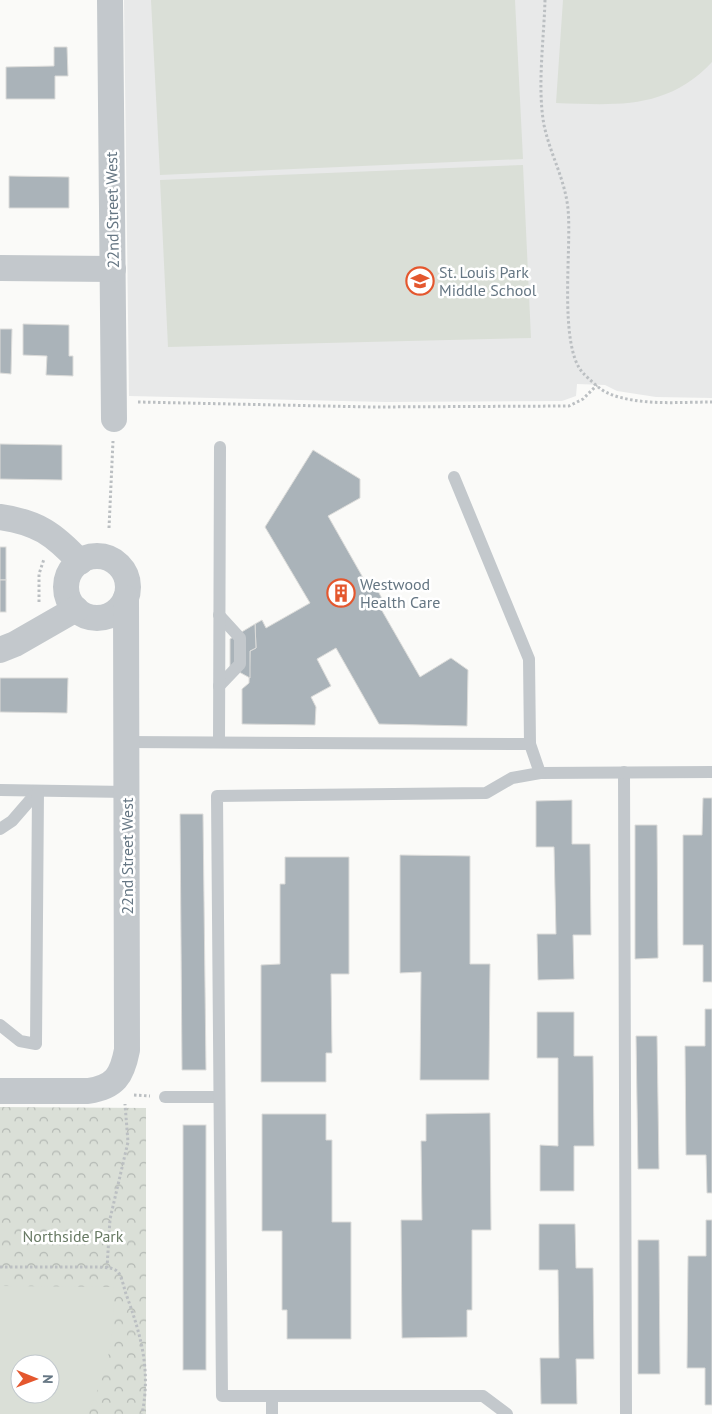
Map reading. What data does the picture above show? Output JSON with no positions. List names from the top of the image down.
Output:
{
  "streets": {
    "street": ["22nd Street West"]
  },
  "parks": ["Northside Park"],
  "places": {
    "school or university": ["St. Louis Park Middle School"],
    "building": ["Westwood Health Care"]
  },
  "north": "right"
}
